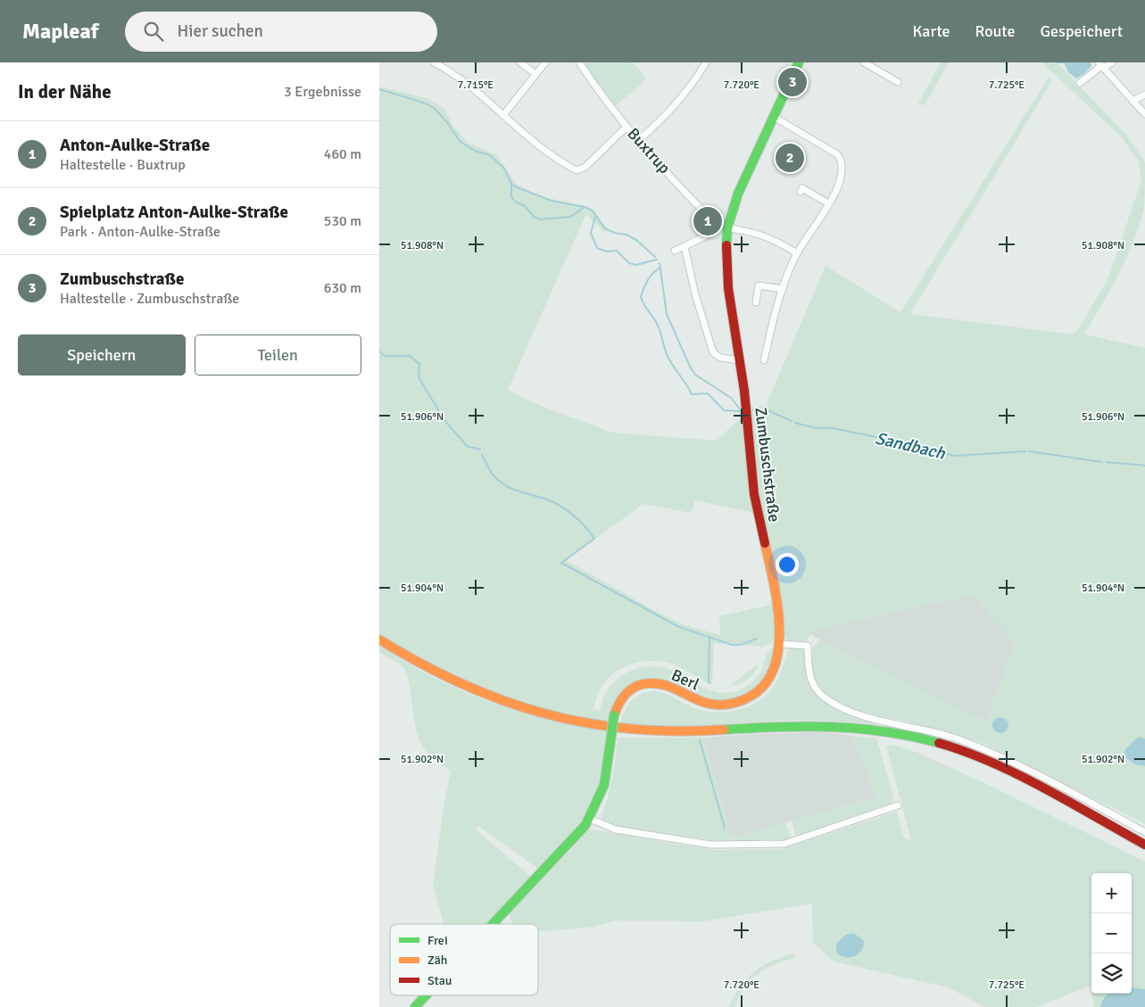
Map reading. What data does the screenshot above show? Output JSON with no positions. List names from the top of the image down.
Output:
{
  "streets": {
    "street": ["Buxtrup", "Zumbuschstraße", "Berl"]
  },
  "crossings": [
    ["Buxtrup", "Zumbuschstraße"],
    ["Zumbuschstraße", "Berl"]
  ],
  "water": ["Sandbach"],
  "legend": ["Frei", "Zäh", "Stau"],
  "page": {
    "header": "Mapleaf",
    "search": "Hier suchen",
    "nav": ["Karte", "Route", "Gespeichert"],
    "heading": ["In der Nähe", "3 Ergebnisse"],
    "pins": ["3", "2", "1"],
    "list": [
      {
        "mark": "1",
        "name": "Anton-Aulke-Straße",
        "note": "Haltestelle · Buxtrup",
        "value": "460 m"
      },
      {
        "mark": "2",
        "name": "Spielplatz Anton-Aulke-Straße",
        "note": "Park · Anton-Aulke-Straße",
        "value": "530 m"
      },
      {
        "mark": "3",
        "name": "Zumbuschstraße",
        "note": "Haltestelle · Zumbuschstraße",
        "value": "630 m"
      }
    ],
    "buttons": ["Speichern", "Teilen"],
    "map_buttons": ["+", "−"]
  },
  "coordinates": [
    "7.715°E",
    "7.720°E",
    "7.725°E",
    "51.908°N",
    "51.906°N",
    "51.904°N",
    "51.902°N"
  ]
}
